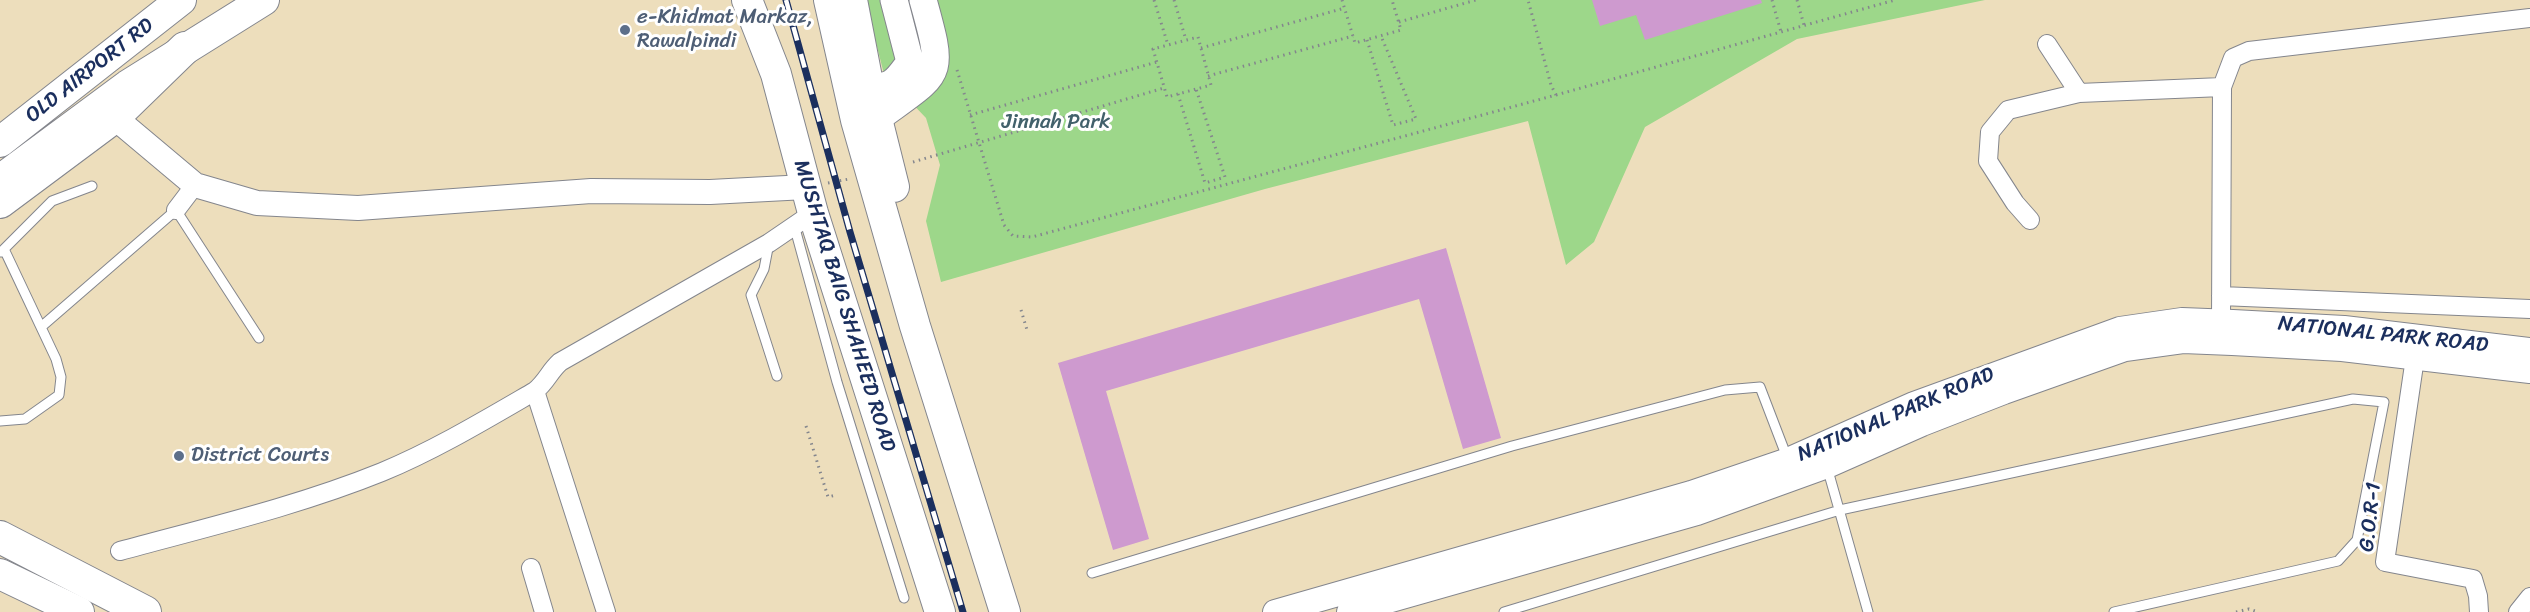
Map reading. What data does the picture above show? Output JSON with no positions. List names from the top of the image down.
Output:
{
  "streets": {
    "main road": ["OLD AIRPORT RD", "MUSHTAQ BAIG SHAHEED ROAD"],
    "street": ["NATIONAL PARK ROAD", "G.O.R-1"]
  },
  "crossings": [
    ["NATIONAL PARK ROAD", "G.O.R-1"]
  ],
  "parks": ["Jinnah Park"],
  "places": ["e-Khidmat Markaz, Rawalpindi", "District Courts"]
}
